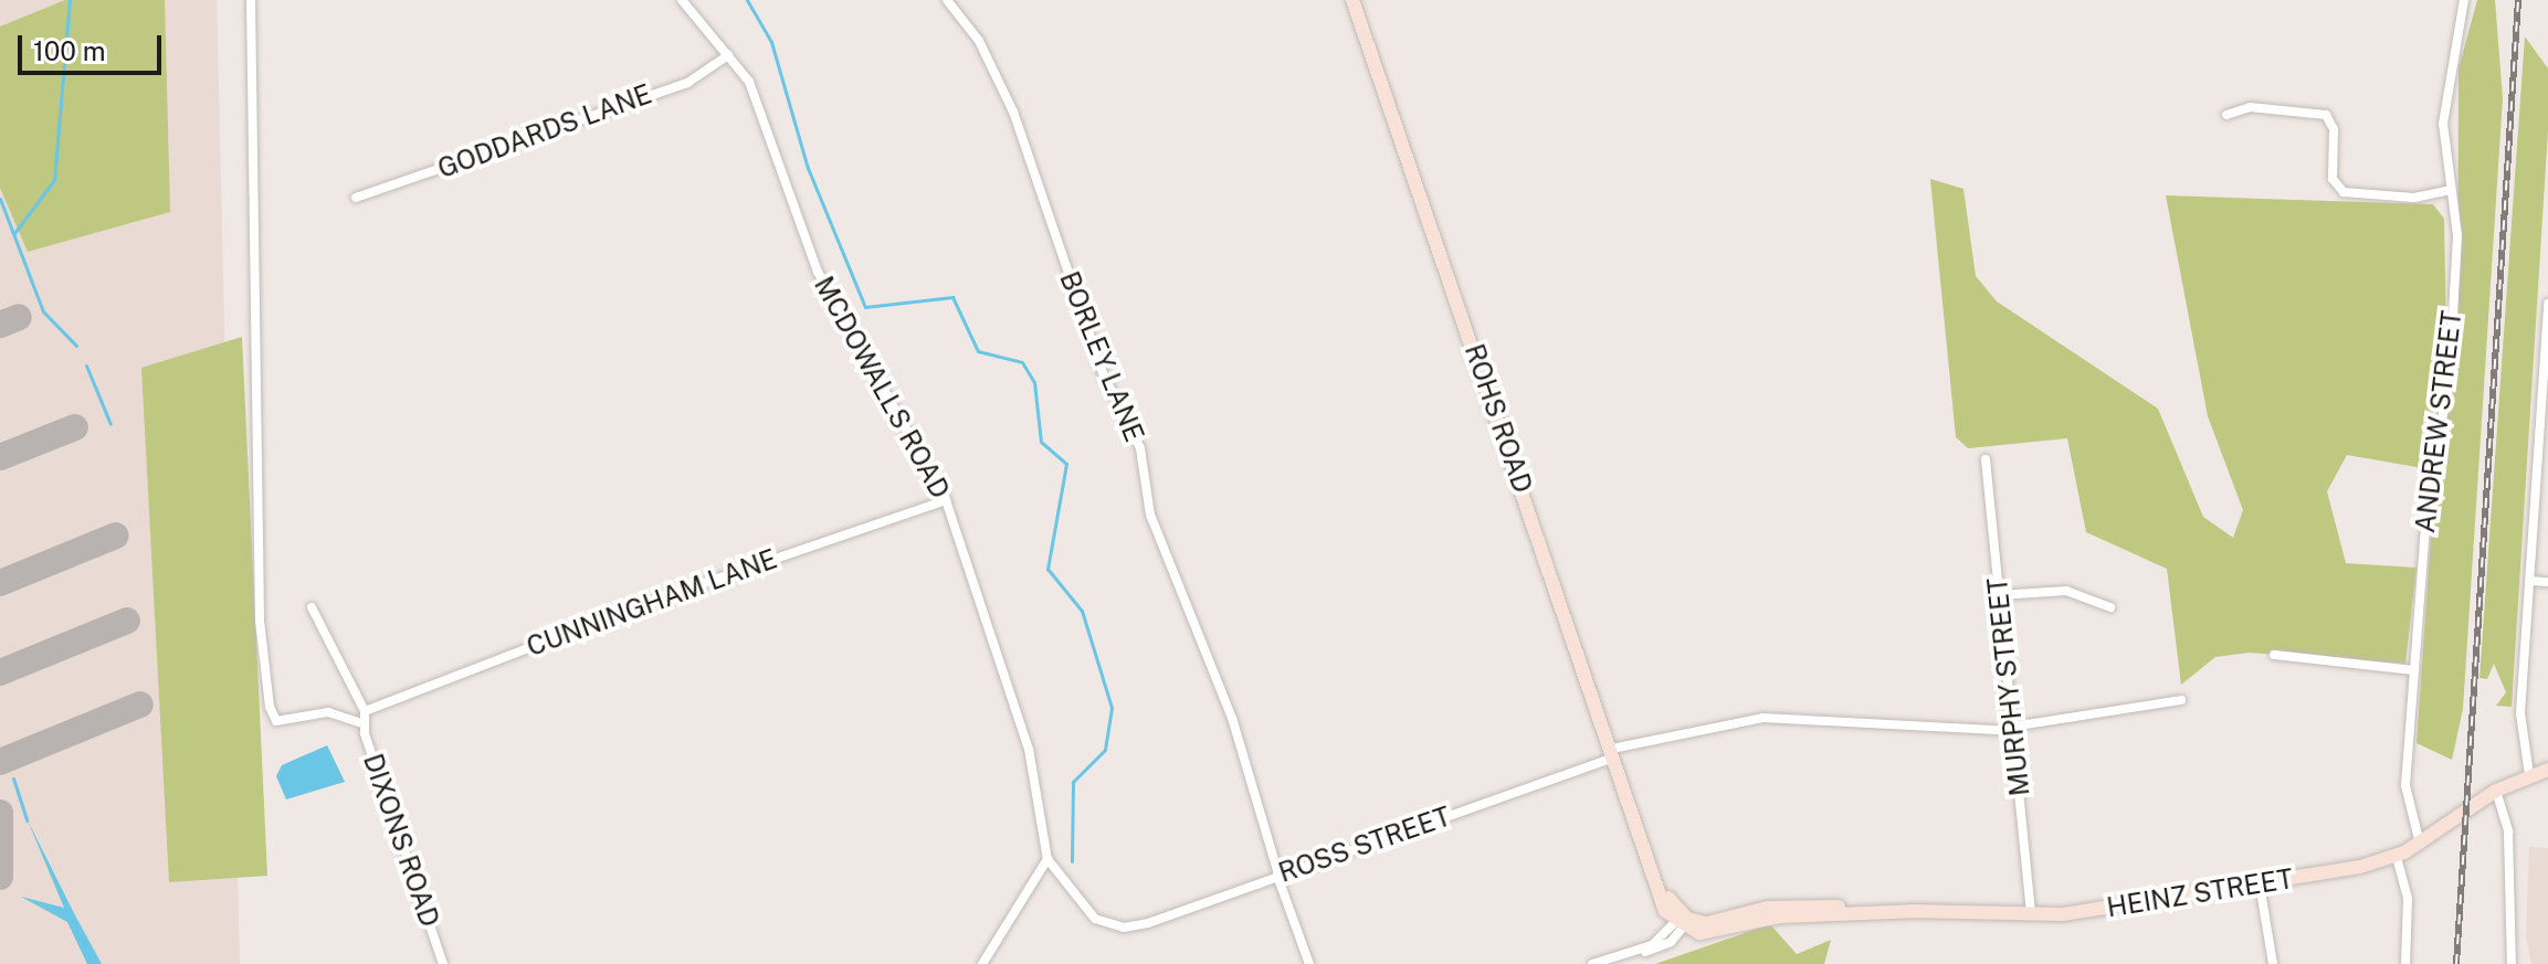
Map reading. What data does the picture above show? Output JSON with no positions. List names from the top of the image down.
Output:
{
  "streets": {
    "street": [
      "GODDARDS LANE",
      "BORLEY LANE",
      "MCDOWALLS ROAD",
      "ROHS ROAD",
      "ANDREW STREET",
      "CUNNINGHAM LANE",
      "MURPHY STREET",
      "DIXONS ROAD",
      "ROSS STREET",
      "HEINZ STREET"
    ]
  },
  "crossings": [
    ["GODDARDS LANE", "MCDOWALLS ROAD"],
    ["BORLEY LANE", "ROSS STREET"],
    ["MCDOWALLS ROAD", "CUNNINGHAM LANE"],
    ["MCDOWALLS ROAD", "ROSS STREET"],
    ["ROHS ROAD", "ROSS STREET"],
    ["ROHS ROAD", "HEINZ STREET"],
    ["ANDREW STREET", "HEINZ STREET"],
    ["CUNNINGHAM LANE", "DIXONS ROAD"],
    ["MURPHY STREET", "ROSS STREET"],
    ["MURPHY STREET", "HEINZ STREET"]
  ],
  "scale_bar": "100 m"
}
